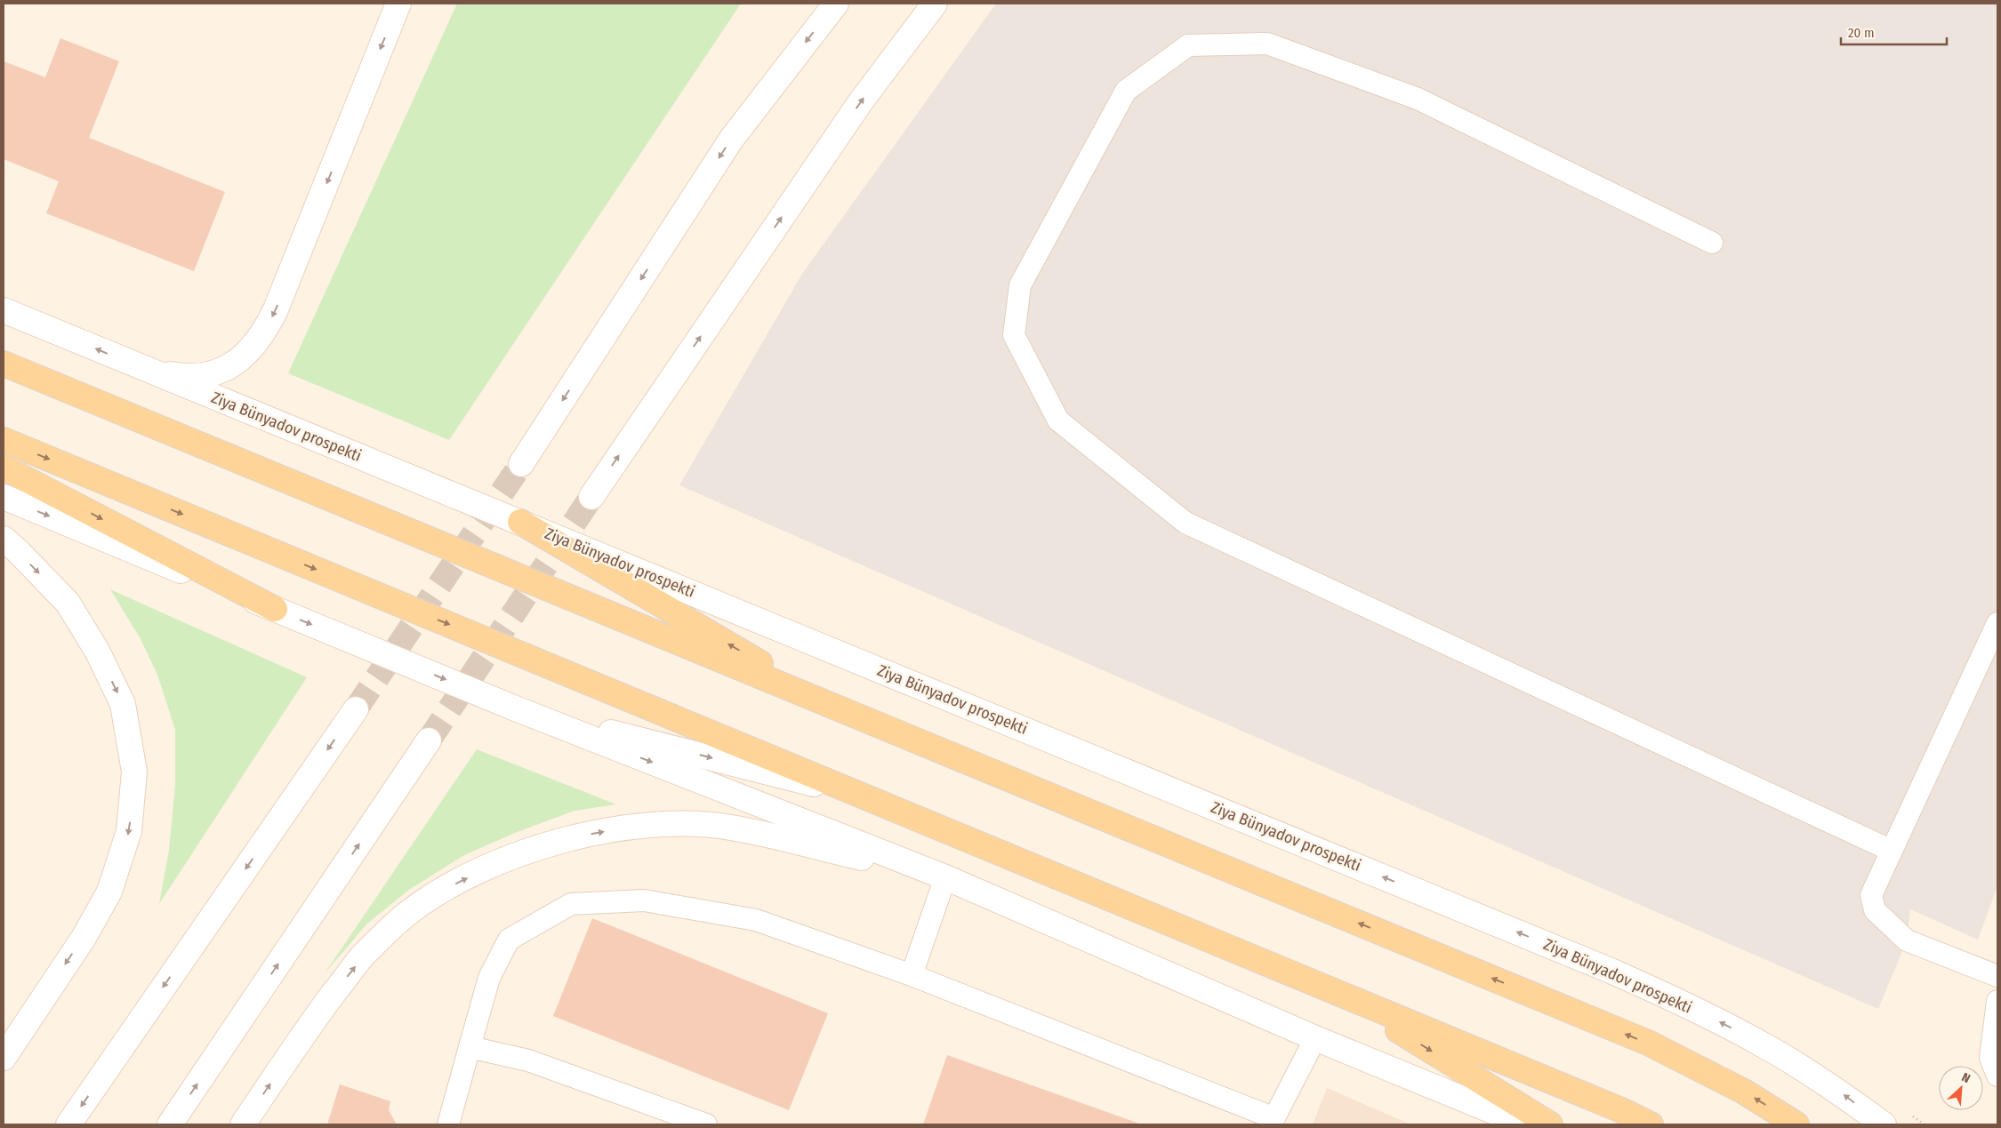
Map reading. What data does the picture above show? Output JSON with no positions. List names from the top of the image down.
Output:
{
  "streets": {
    "main road": ["Ziya Bünyadov prospekti"]
  },
  "scale_bar": "20 m",
  "north": "top right"
}
